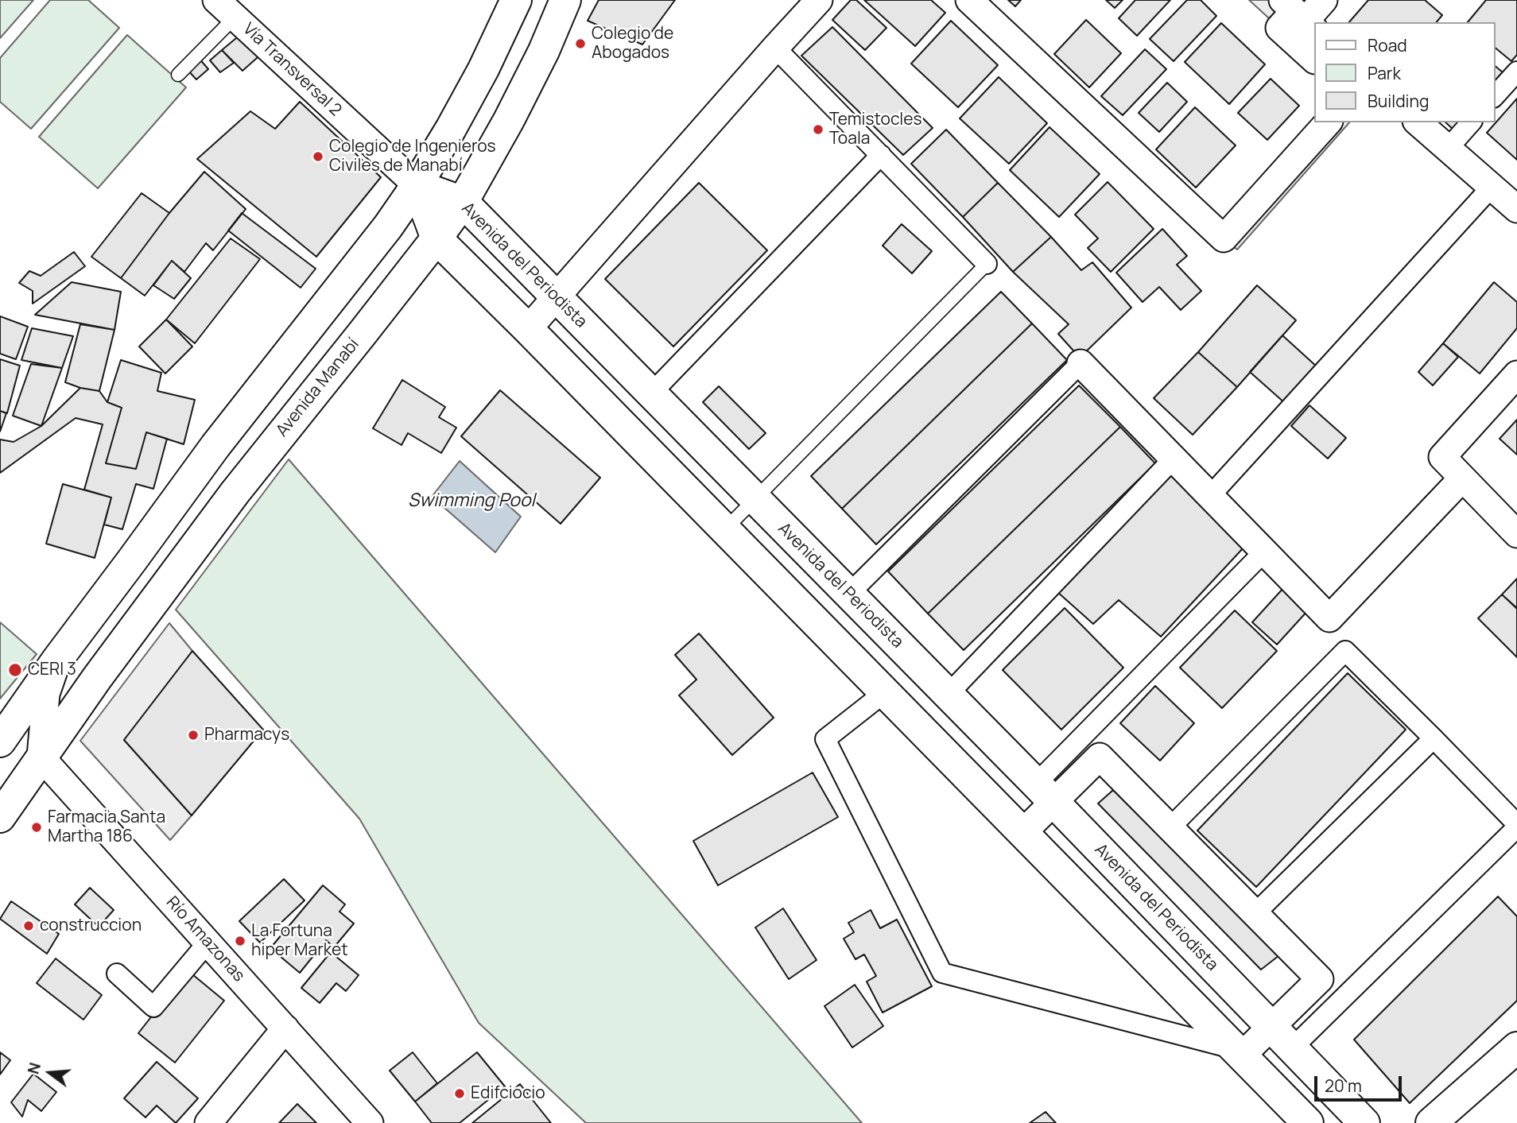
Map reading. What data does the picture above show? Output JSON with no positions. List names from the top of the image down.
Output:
{
  "streets": {
    "street": [
      "Vía Transversal 2",
      "Avenida del Periodista",
      "Avenida Manabí",
      "Río Amazonas"
    ]
  },
  "crossings": [
    ["Vía Transversal 2", "Avenida del Periodista"],
    ["Vía Transversal 2", "Avenida Manabí"],
    ["Avenida del Periodista", "Avenida Manabí"],
    ["Avenida Manabí", "Río Amazonas"]
  ],
  "water": ["Swimming Pool"],
  "places": [
    "Colegio de Abogados",
    "Temistocles Toala",
    "Colegio de Ingenieros Civiles de Manabí",
    "CERI 3",
    "Pharmacys",
    "Farmacia Santa Martha 186",
    "construccion",
    "La Fortuna hiper Market",
    "Edifciocio"
  ],
  "legend": ["Road", "Park", "Building"],
  "scale_bar": "20 m",
  "north": "left"
}
